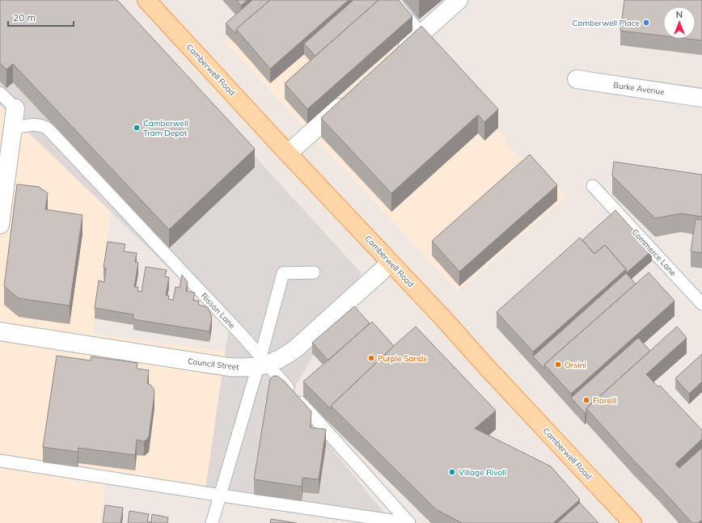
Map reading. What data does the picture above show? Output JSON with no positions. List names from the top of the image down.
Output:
{
  "streets": {
    "main road": ["Camberwell Road"],
    "street": ["Burke Avenue", "Council Street"],
    "lane": ["Commerce Lane", "Risson Lane"]
  },
  "crossings": [
    ["Camberwell Road", "Council Street"],
    ["Risson Lane", "Council Street"]
  ],
  "places": [
    "Camberwell Place",
    "Camberwell Tram Depot",
    "Purple Sands",
    "Orsini",
    "Fiorelli",
    "Village Rivoli"
  ],
  "scale_bar": "20 m",
  "north": "top"
}
